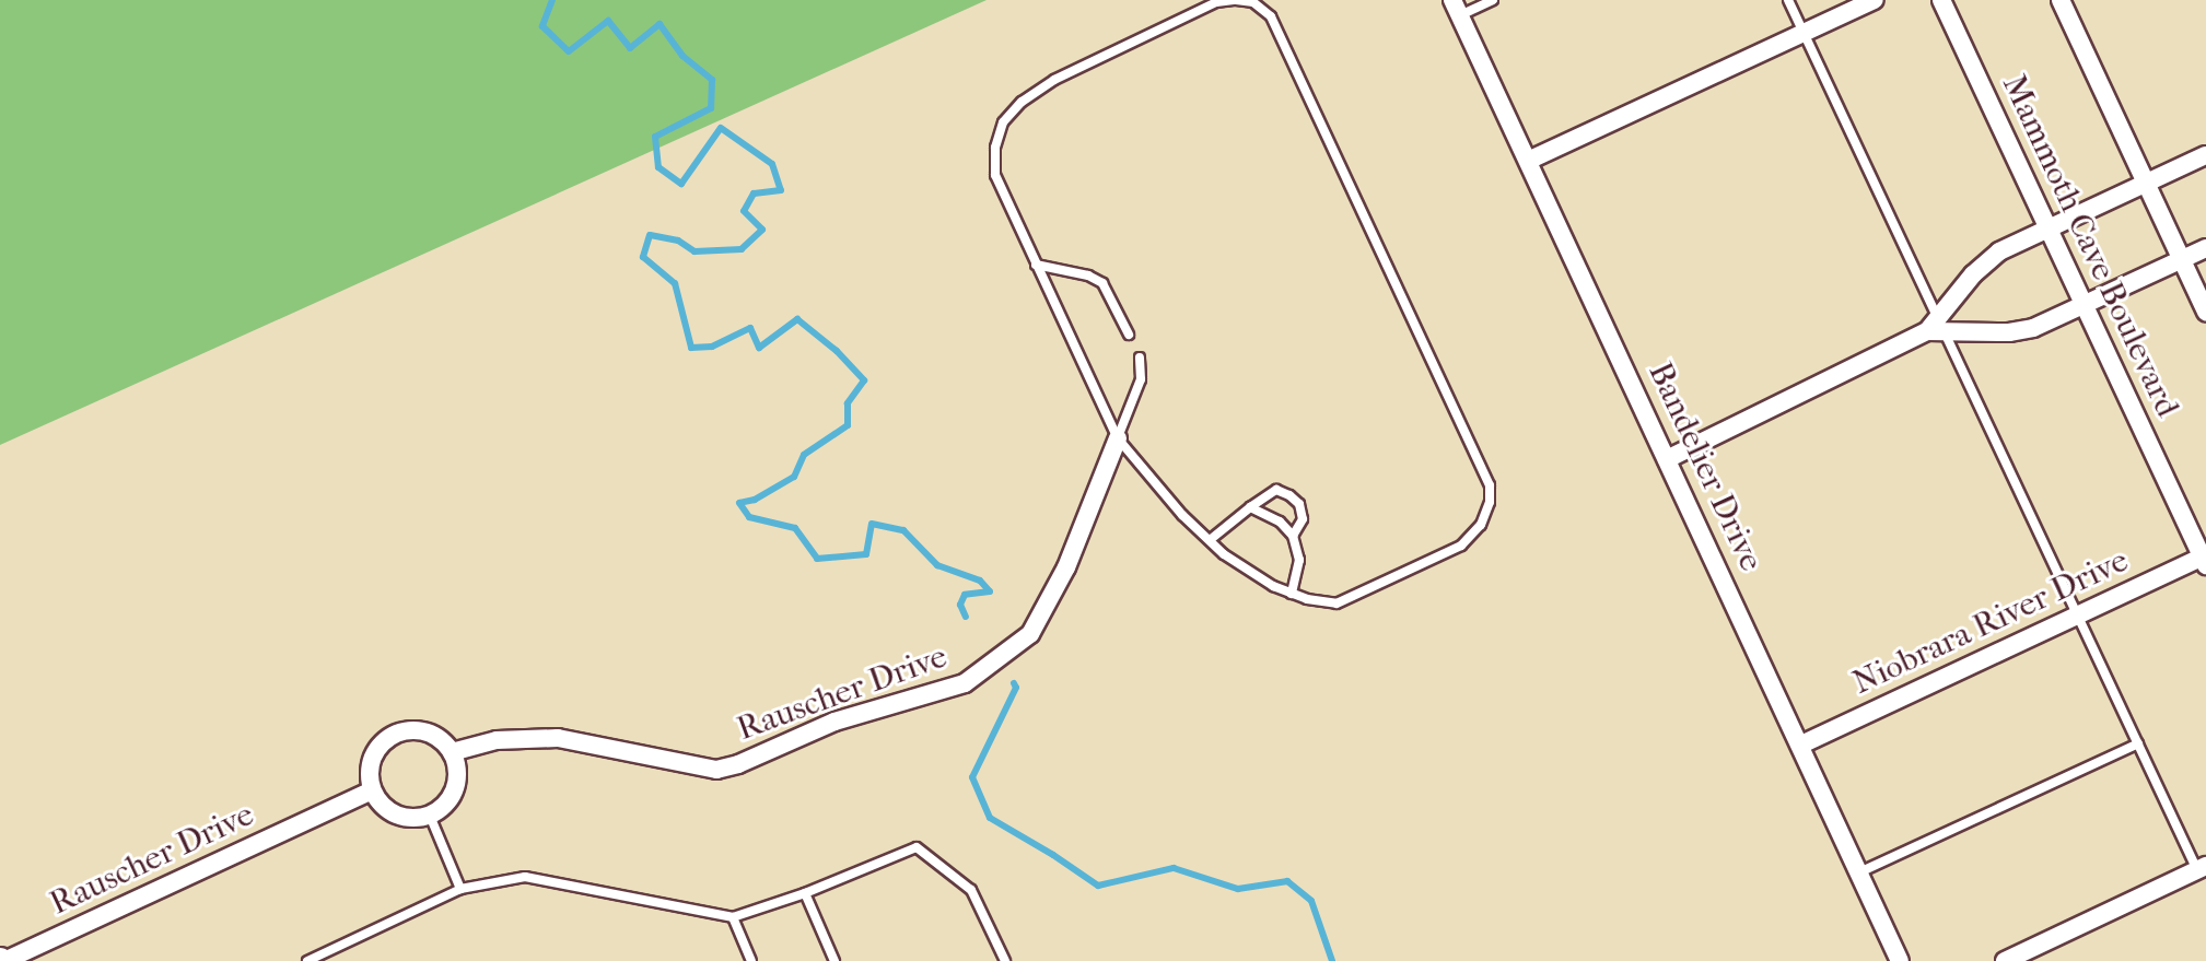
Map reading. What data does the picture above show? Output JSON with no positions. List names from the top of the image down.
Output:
{
  "streets": {
    "street": [
      "Mammoth Cave Boulevard",
      "Bandelier Drive",
      "Niobrara River Drive",
      "Rauscher Drive"
    ]
  },
  "crossings": [
    ["Mammoth Cave Boulevard", "Niobrara River Drive"],
    ["Bandelier Drive", "Niobrara River Drive"]
  ]
}
